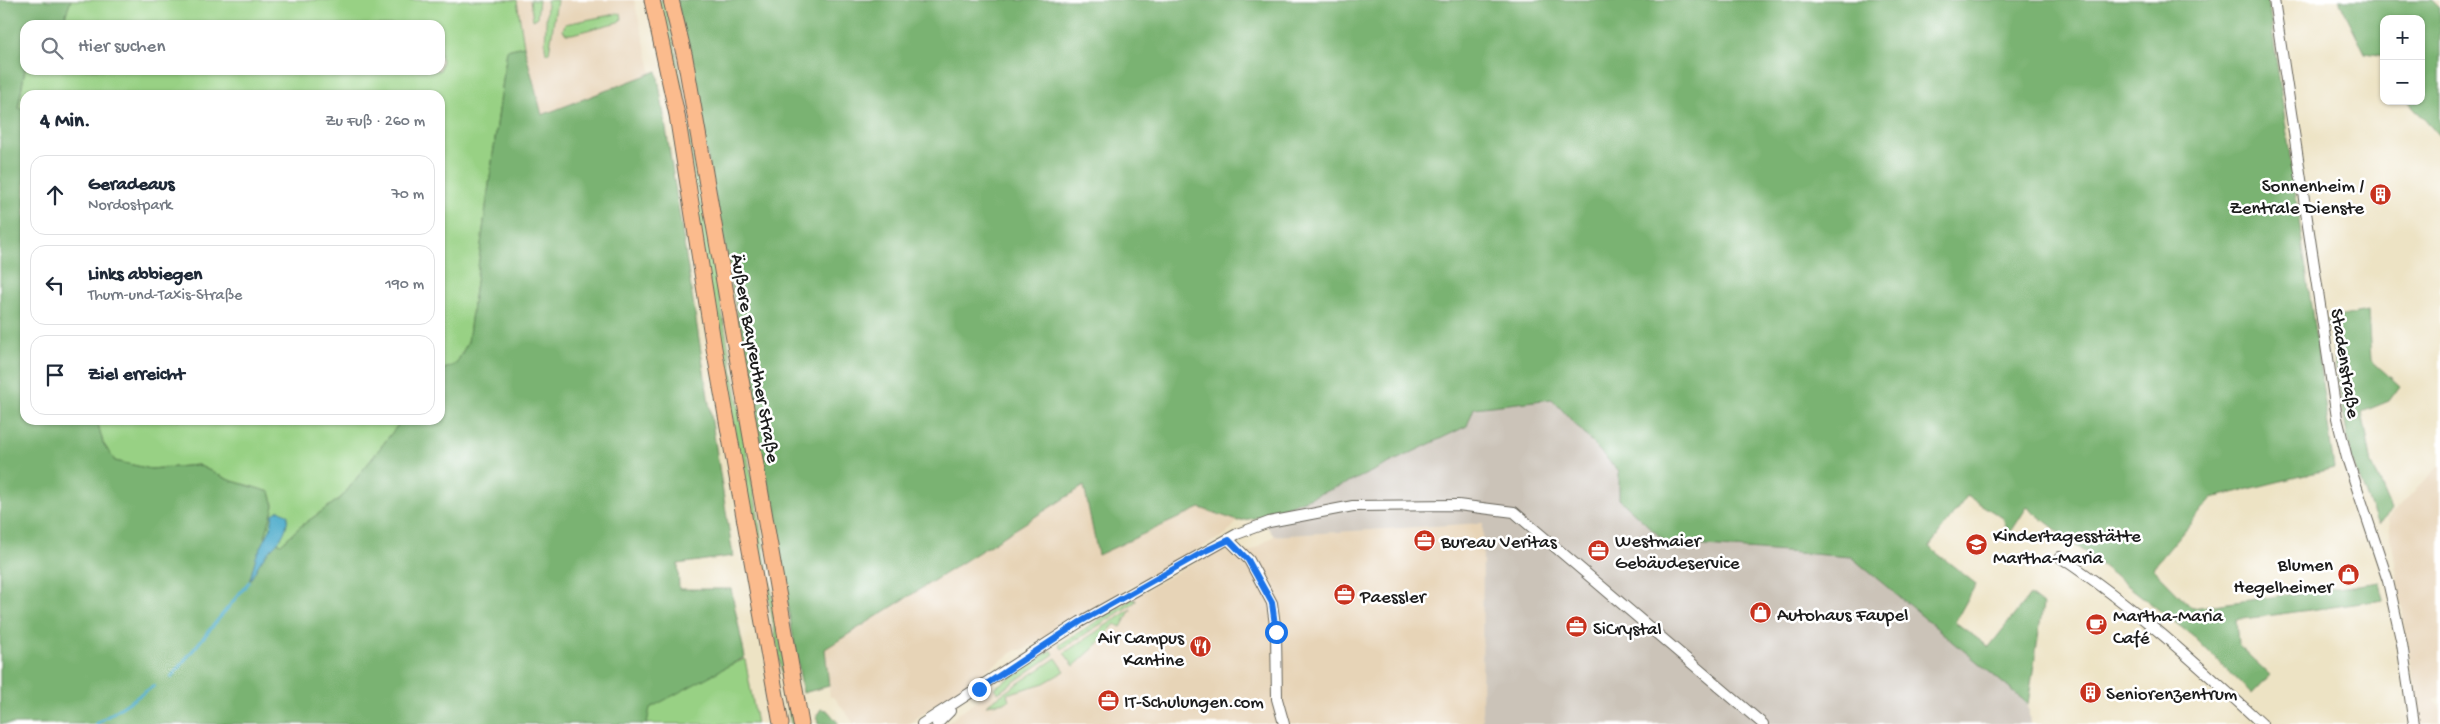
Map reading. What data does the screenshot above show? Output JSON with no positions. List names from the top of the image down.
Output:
{
  "streets": {
    "main road": ["Äußere Bayreuther Straße"],
    "street": ["Stadenstraße"]
  },
  "places": {
    "building": ["Sonnenheim / Zentrale Dienste", "Seniorenzentrum"],
    "office": [
      "Bureau Veritas",
      "Westmaier Gebäudeservice",
      "Paessler",
      "SiCrystal",
      "IT-Schulungen.com"
    ],
    "school or university": ["Kindertagesstätte Martha-Maria"],
    "shop": ["Blumen Hegelheimer", "Autohaus Faupel"],
    "cafe": ["Martha-Maria Café"],
    "restaurant": ["Air Campus Kantine"]
  },
  "page": {
    "map_buttons": ["+", "−"],
    "search": "Hier suchen",
    "heading": ["4 Min.", "Zu Fuß · 260 m"],
    "list": [
      ["Geradeaus", "Nordostpark", "70 m"],
      ["Links abbiegen", "Thurn-und-Taxis-Straße", "190 m"],
      "Ziel erreicht"
    ]
  }
}
